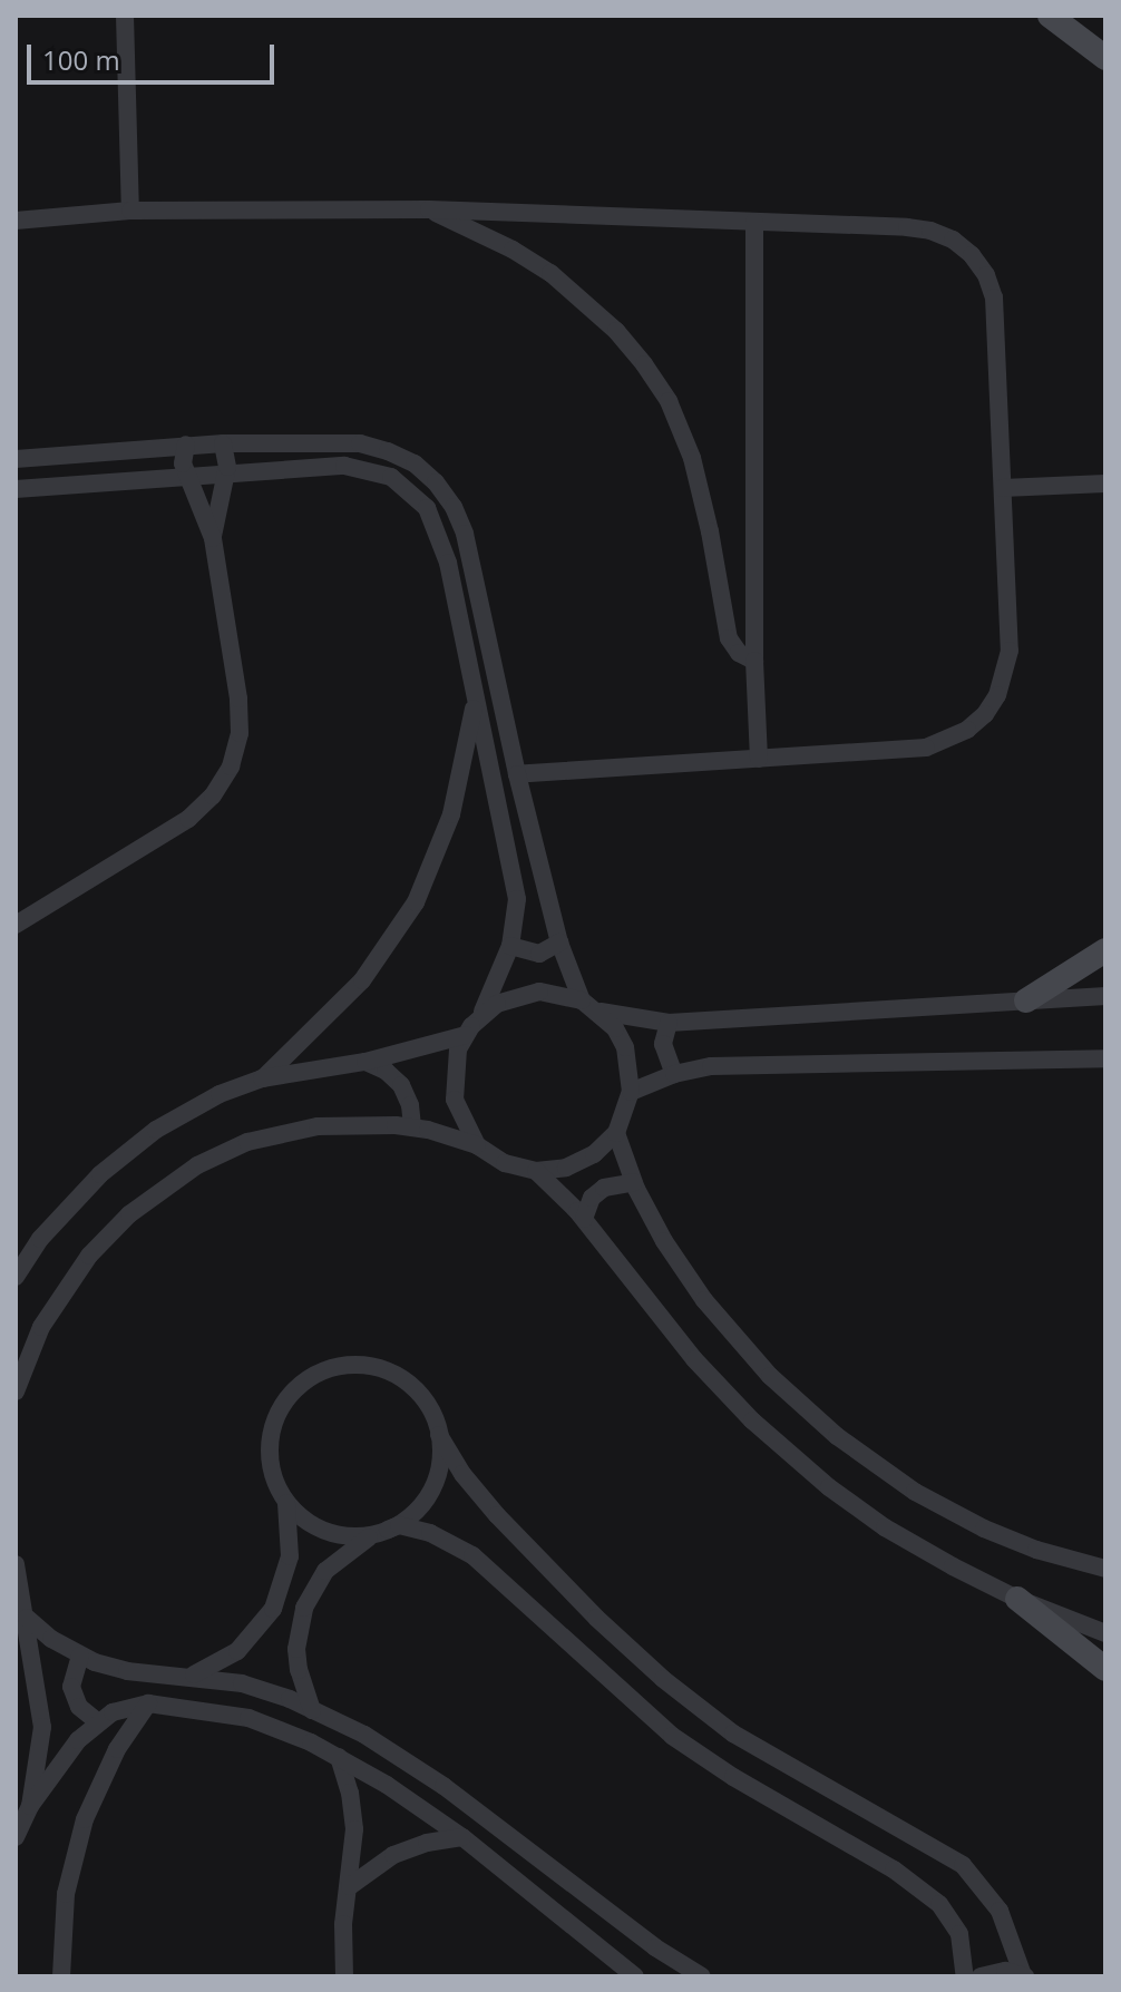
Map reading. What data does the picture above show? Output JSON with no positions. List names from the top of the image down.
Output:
{
  "scale_bar": "100 m"
}
